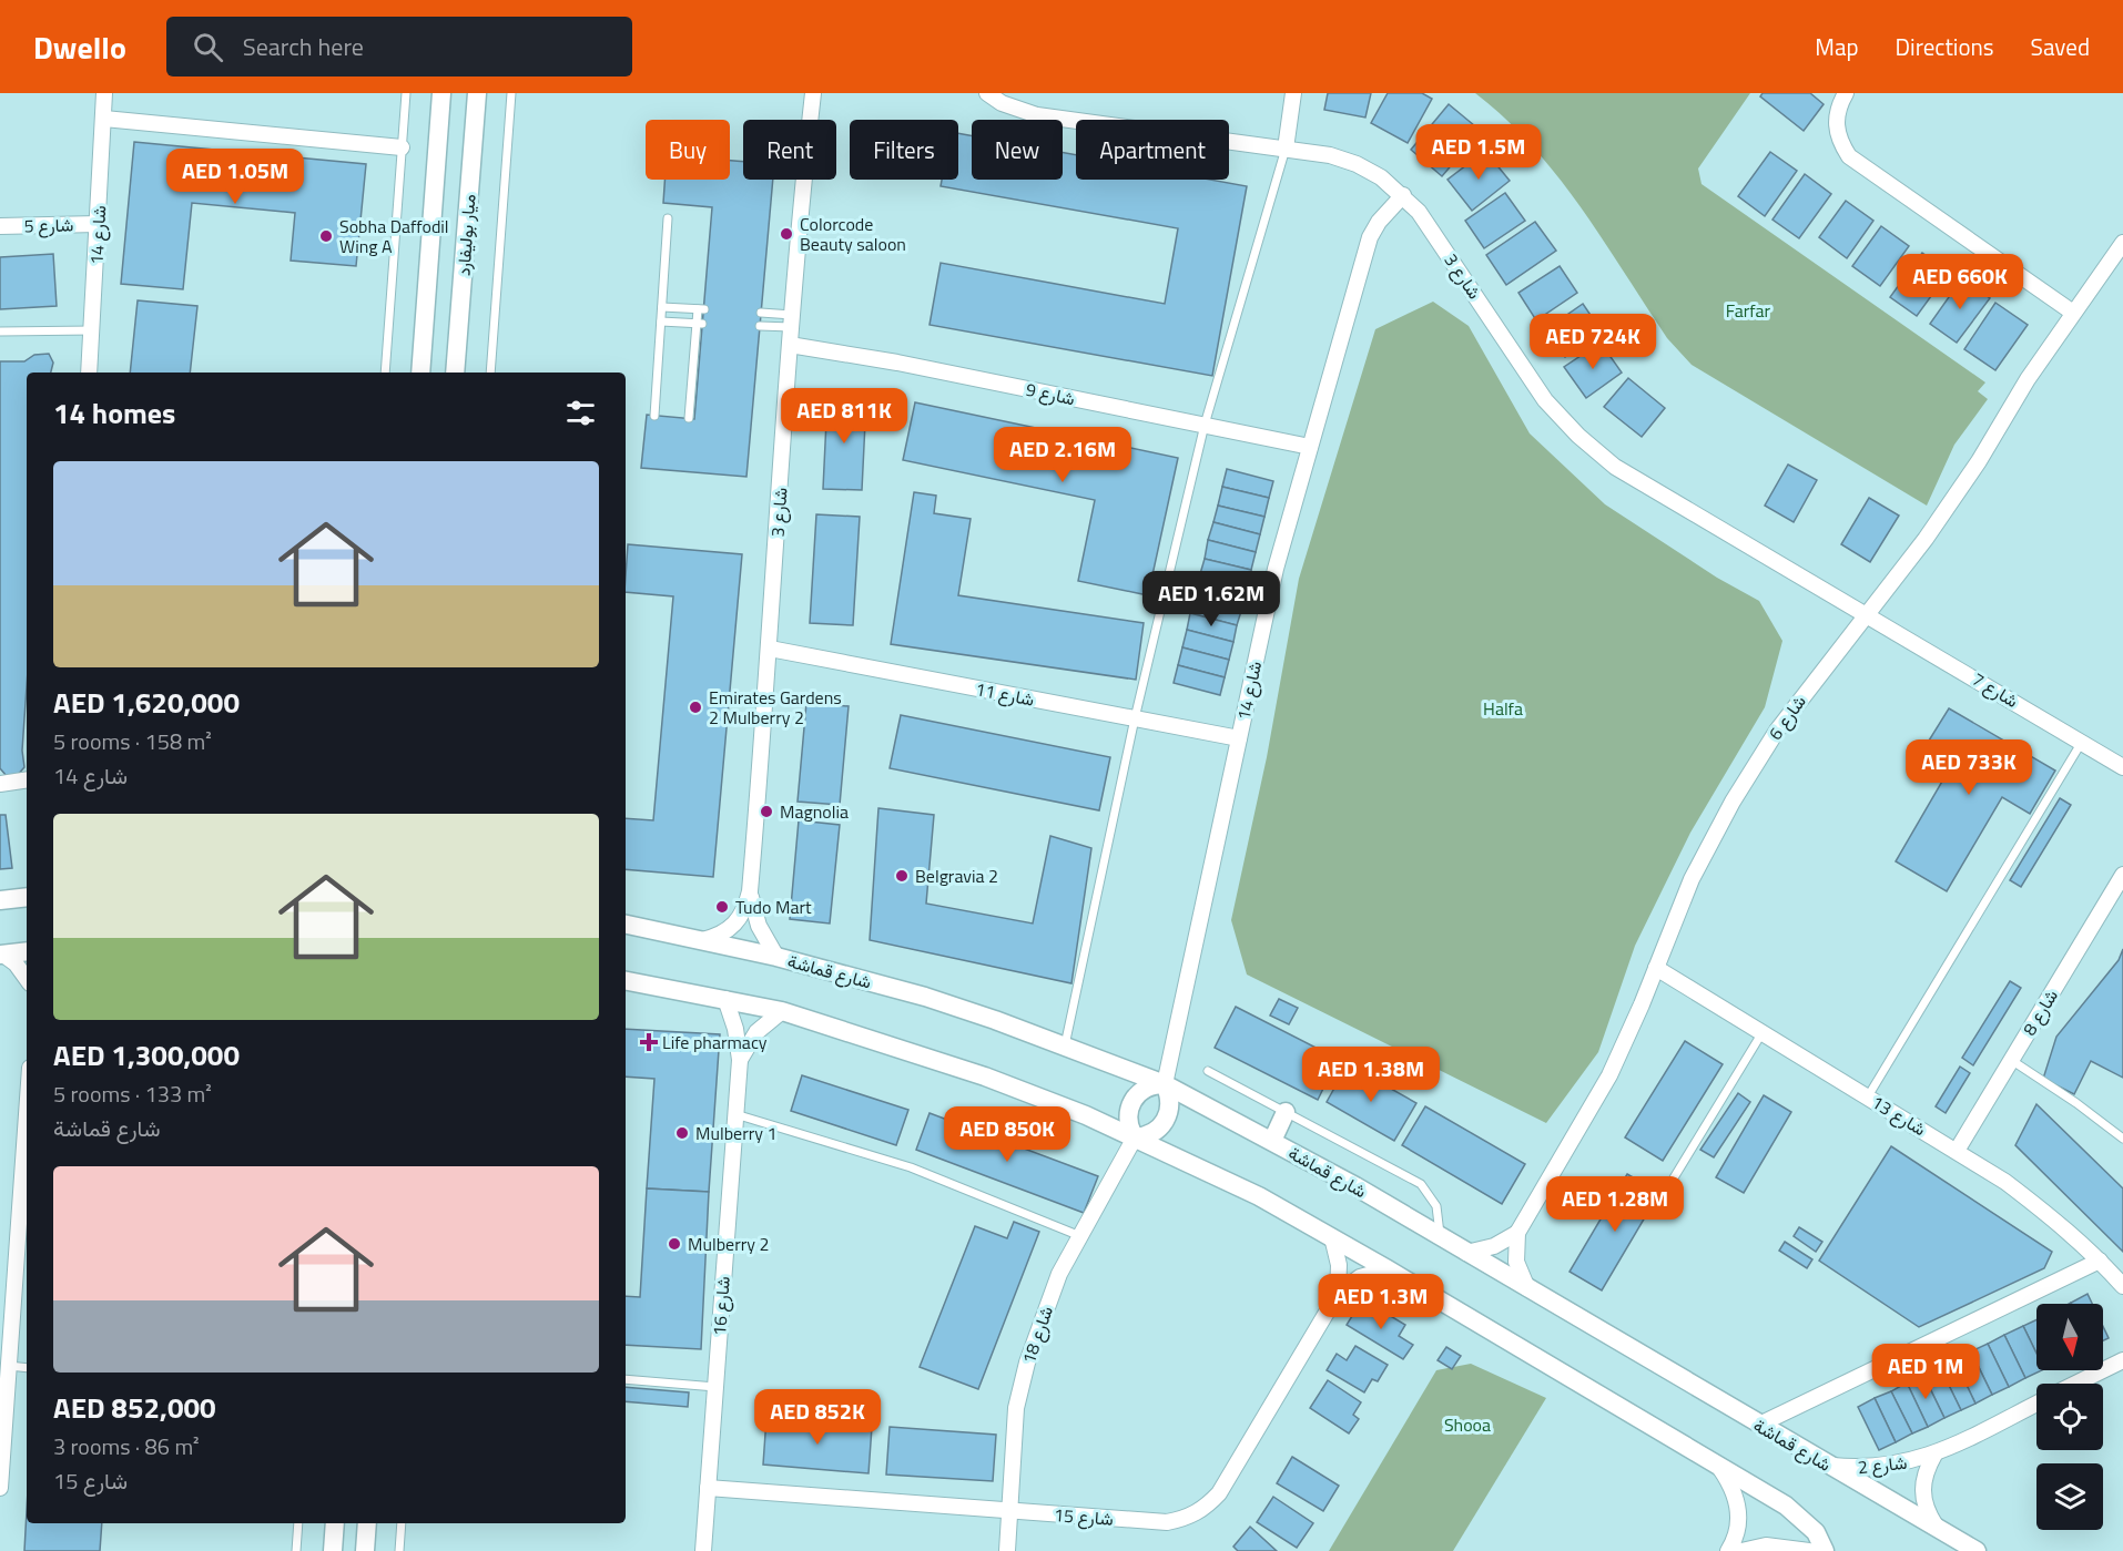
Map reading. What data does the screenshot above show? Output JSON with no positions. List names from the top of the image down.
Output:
{
  "streets": {
    "street": [
      "شارع 5",
      "شارع 14",
      "ميار بوليفارد",
      "شارع 3",
      "شارع 9",
      "شارع 7",
      "شارع 11",
      "شارع 6",
      "شارع قماشة",
      "شارع 8",
      "شارع 13",
      "شارع 16",
      "شارع 18",
      "شارع 2",
      "شارع 15"
    ]
  },
  "crossings": [
    ["شارع 5", "شارع 14"],
    ["شارع 14", "شارع 3"],
    ["شارع 14", "شارع 9"],
    ["شارع 14", "شارع 11"],
    ["شارع 14", "شارع قماشة"],
    ["شارع 14", "شارع 18"],
    ["شارع 3", "شارع 9"],
    ["شارع 3", "شارع 7"],
    ["شارع 3", "شارع 11"],
    ["شارع 3", "شارع 6"],
    ["شارع 3", "شارع قماشة"],
    ["شارع 7", "شارع 6"],
    ["شارع 6", "شارع 13"],
    ["شارع قماشة", "شارع 18"],
    ["شارع قماشة", "شارع 2"],
    ["شارع 8", "شارع 13"],
    ["شارع 16", "شارع 15"],
    ["شارع 18", "شارع 15"]
  ],
  "parks": ["Farfar", "Halfa", "Shooa"],
  "places": {
    "other": [
      "Colorcode Beauty saloon",
      "Sobha Daffodil Wing A",
      "Emirates Gardens 2 Mulberry 2",
      "Magnolia",
      "Belgravia 2",
      "Tudo Mart",
      "Mulberry 1",
      "Mulberry 2"
    ],
    "health": ["Life pharmacy"]
  },
  "north": "bottom",
  "page": {
    "header": "Dwello",
    "search": "Search here",
    "nav": ["Map", "Directions", "Saved"],
    "chip": [
      "Buy",
      "Rent",
      "Filters",
      "New",
      "Apartment"
    ],
    "price": [
      "AED 1.5M",
      "AED 1.05M",
      "AED 660K",
      "AED 724K",
      "AED 811K",
      "AED 2.16M",
      "AED 1.62M",
      "AED 733K",
      "AED 1.38M",
      "AED 850K",
      "AED 1.28M",
      "AED 1.3M",
      "AED 1M",
      "AED 852K"
    ],
    "heading": "14 homes",
    "list": [
      {
        "name": "AED 1,620,000",
        "note": "5 rooms · 158 m² · شارع 14"
      },
      {
        "name": "AED 1,300,000",
        "note": "5 rooms · 133 m² · شارع قماشة"
      },
      {
        "name": "AED 852,000",
        "note": "3 rooms · 86 m² · شارع 15"
      }
    ]
  }
}
